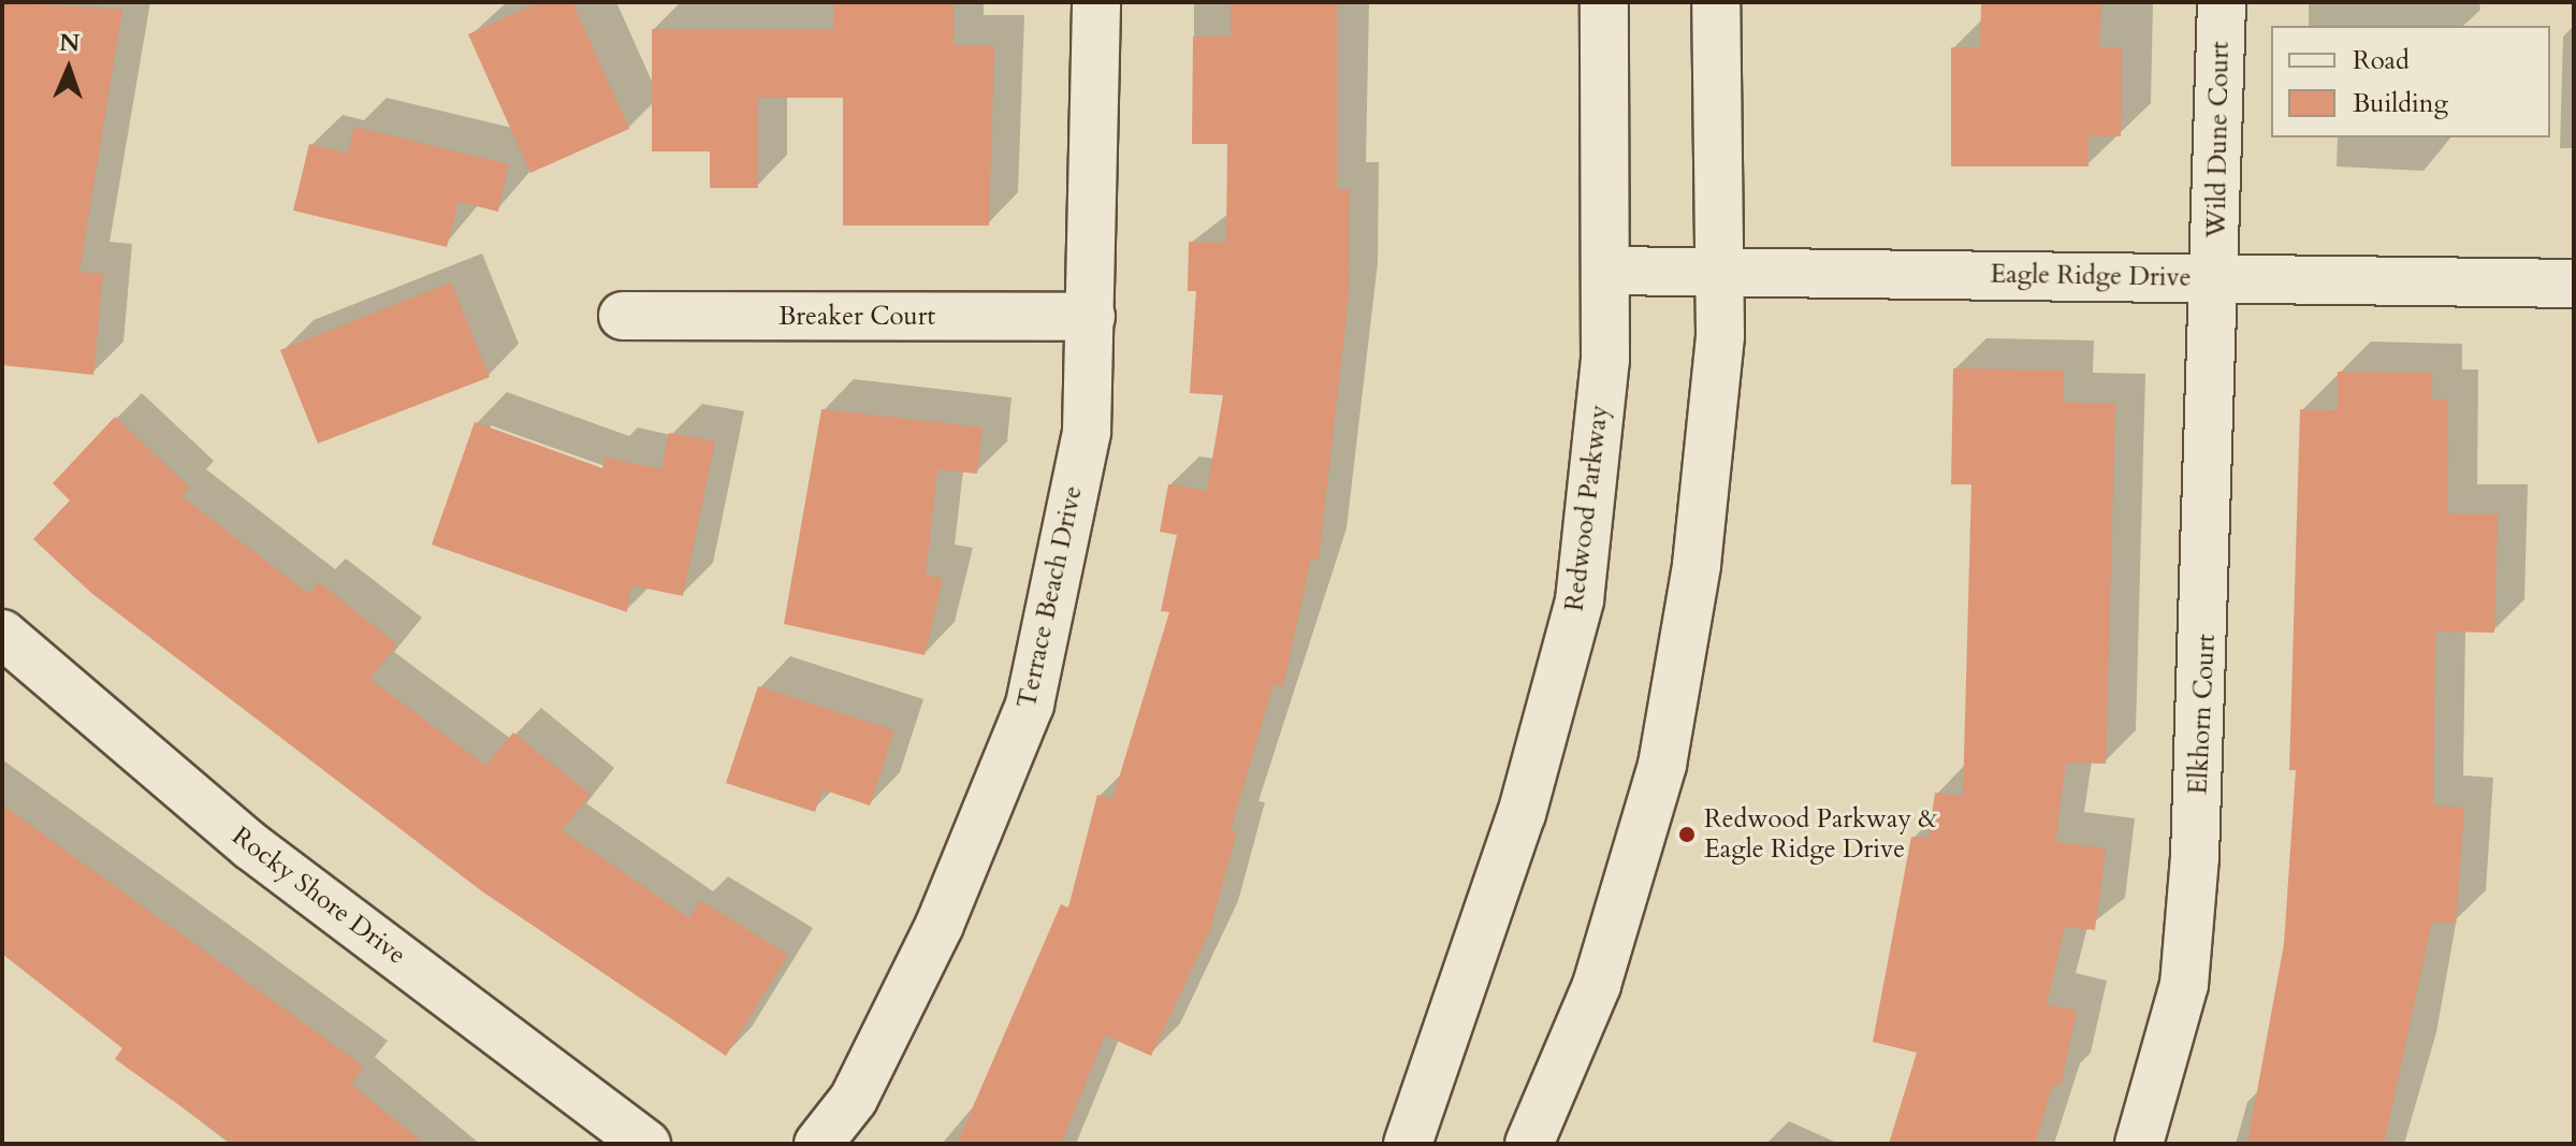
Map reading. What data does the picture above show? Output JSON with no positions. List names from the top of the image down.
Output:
{
  "streets": {
    "street": [
      "Wild Dune Court",
      "Eagle Ridge Drive",
      "Breaker Court",
      "Redwood Parkway",
      "Terrace Beach Drive",
      "Elkhorn Court",
      "Rocky Shore Drive"
    ]
  },
  "crossings": [
    ["Wild Dune Court", "Eagle Ridge Drive"],
    ["Wild Dune Court", "Elkhorn Court"],
    ["Eagle Ridge Drive", "Redwood Parkway"],
    ["Eagle Ridge Drive", "Elkhorn Court"],
    ["Breaker Court", "Terrace Beach Drive"]
  ],
  "places": ["Redwood Parkway & Eagle Ridge Drive"],
  "legend": ["Road", "Building"],
  "north": "top"
}
